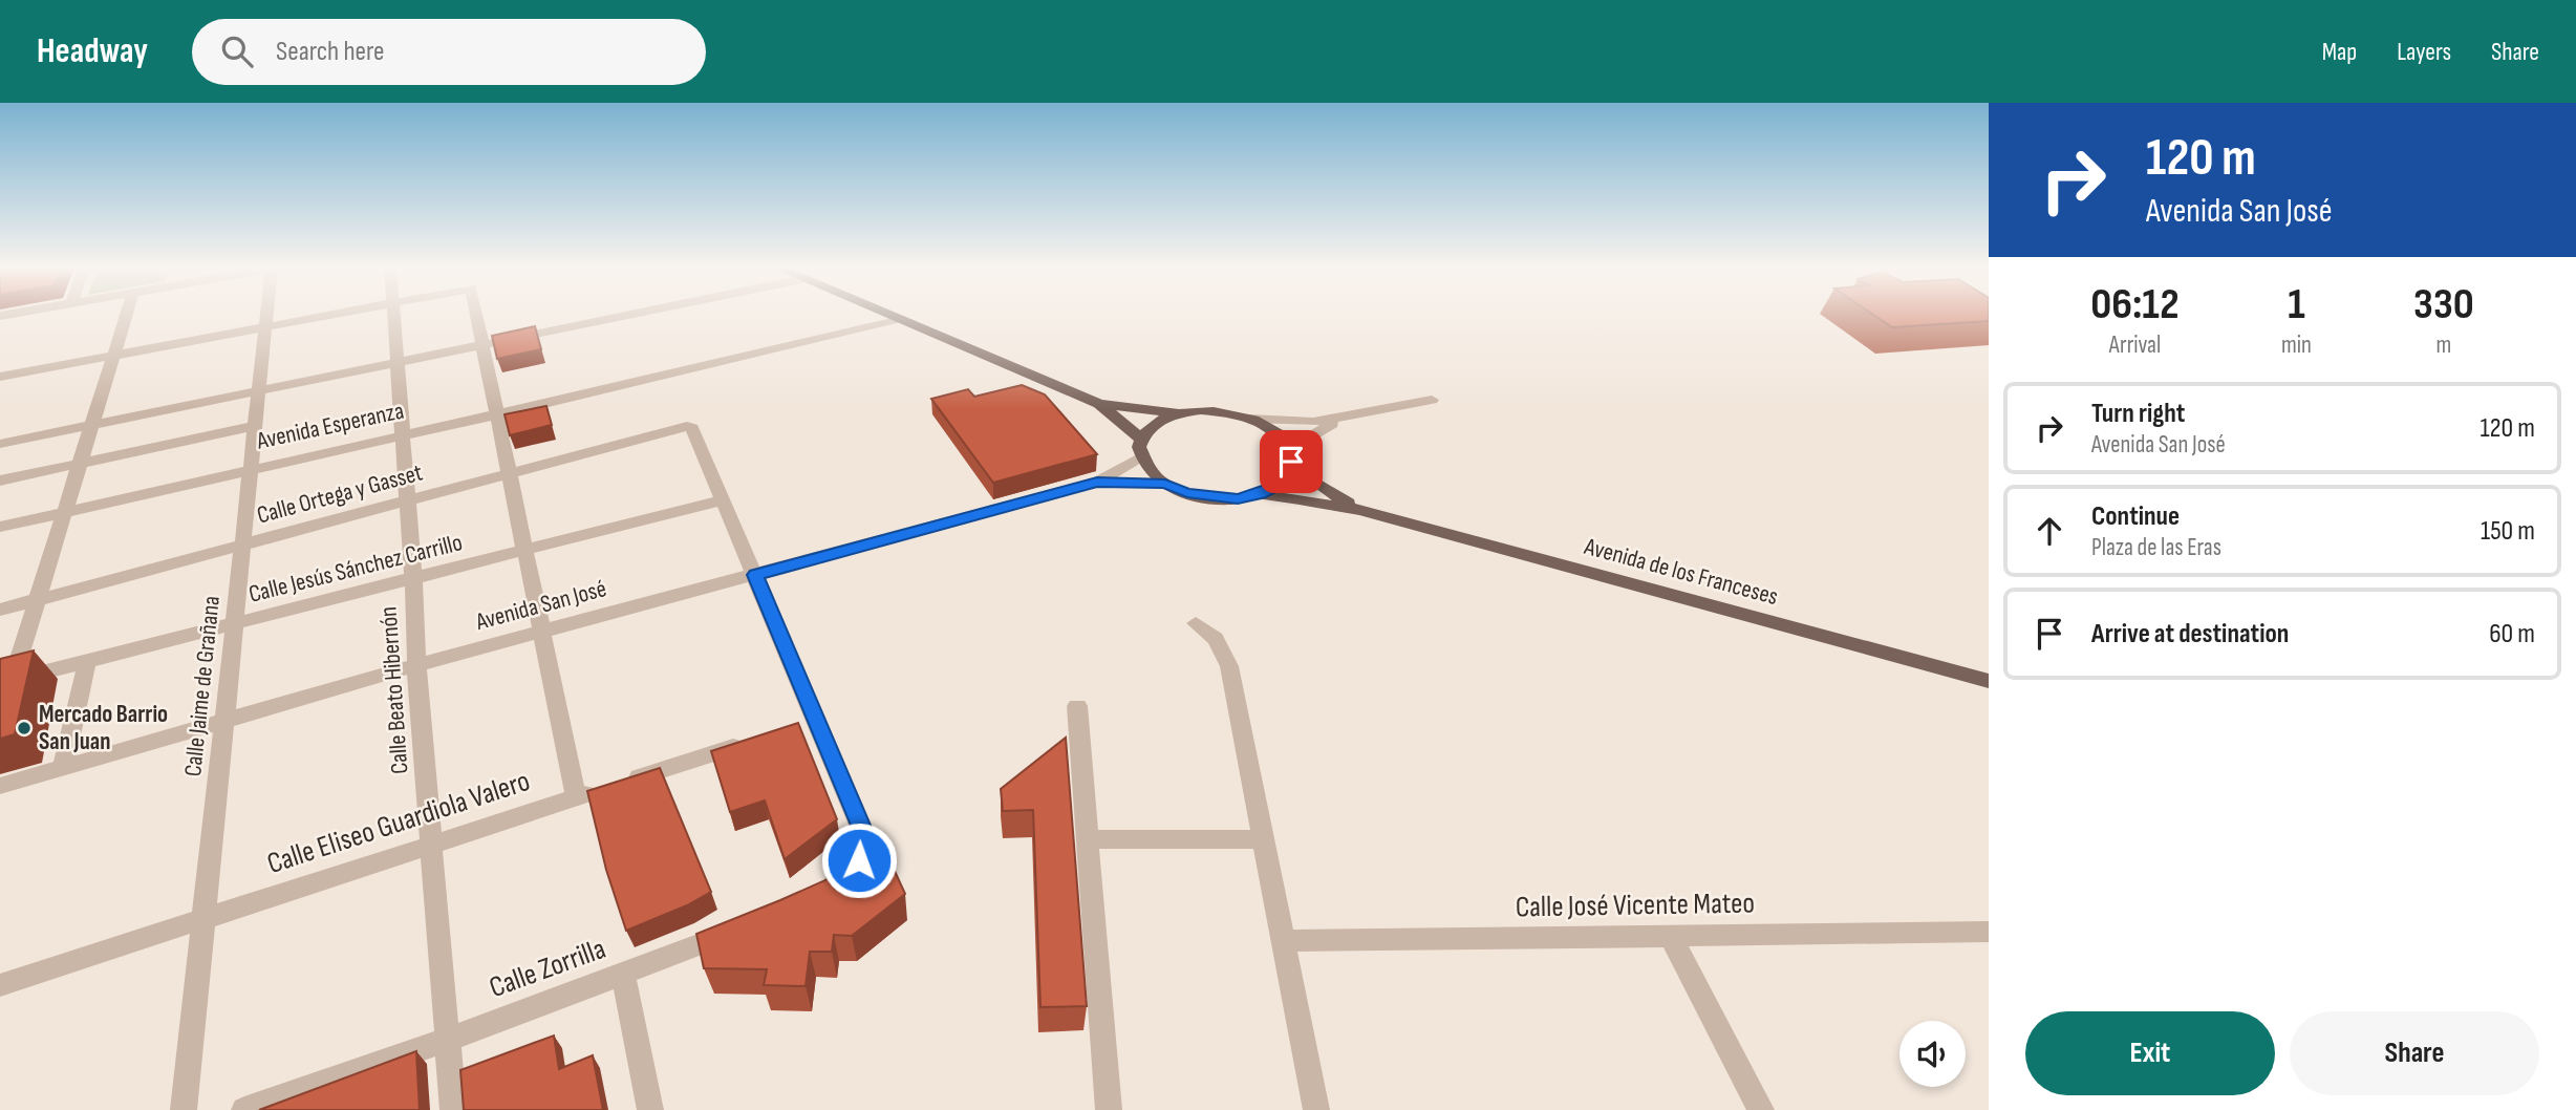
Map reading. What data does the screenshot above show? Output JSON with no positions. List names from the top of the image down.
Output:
{
  "streets": {
    "main road": ["Avenida de los Franceses"],
    "street": [
      "Avenida Esperanza",
      "Calle Ortega y Gasset",
      "Calle Jesús Sánchez Carrillo",
      "Avenida San José",
      "Calle Jaime de Grañana",
      "Calle Beato Hibernón",
      "Calle Eliseo Guardiola Valero",
      "Calle José Vicente Mateo",
      "Calle Zorrilla"
    ]
  },
  "crossings": [
    ["Avenida Esperanza", "Calle Jaime de Grañana"],
    ["Avenida Esperanza", "Calle Beato Hibernón"],
    ["Calle Ortega y Gasset", "Calle Jesús Sánchez Carrillo"],
    ["Calle Ortega y Gasset", "Calle Jaime de Grañana"],
    ["Calle Ortega y Gasset", "Calle Beato Hibernón"],
    ["Calle Jesús Sánchez Carrillo", "Calle Jaime de Grañana"],
    ["Calle Jesús Sánchez Carrillo", "Calle Beato Hibernón"],
    ["Avenida San José", "Calle Jaime de Grañana"],
    ["Avenida San José", "Calle Beato Hibernón"],
    ["Calle Jaime de Grañana", "Calle Eliseo Guardiola Valero"],
    ["Calle Beato Hibernón", "Calle Eliseo Guardiola Valero"],
    ["Calle Beato Hibernón", "Calle Zorrilla"]
  ],
  "places": ["Mercado Barrio San Juan"],
  "page": {
    "header": "Headway",
    "search": "Search here",
    "nav": ["Map", "Layers", "Share"],
    "turn": ["120 m", "Avenida San José"],
    "eta": [
      "06:12",
      "Arrival",
      "1",
      "min",
      "330",
      "m"
    ],
    "list": [
      {
        "name": "Turn right",
        "note": "Avenida San José",
        "value": "120 m"
      },
      {
        "name": "Continue",
        "note": "Plaza de las Eras",
        "value": "150 m"
      },
      {
        "name": "Arrive at destination",
        "value": "60 m"
      }
    ],
    "buttons": ["Exit", "Share"]
  }
}
